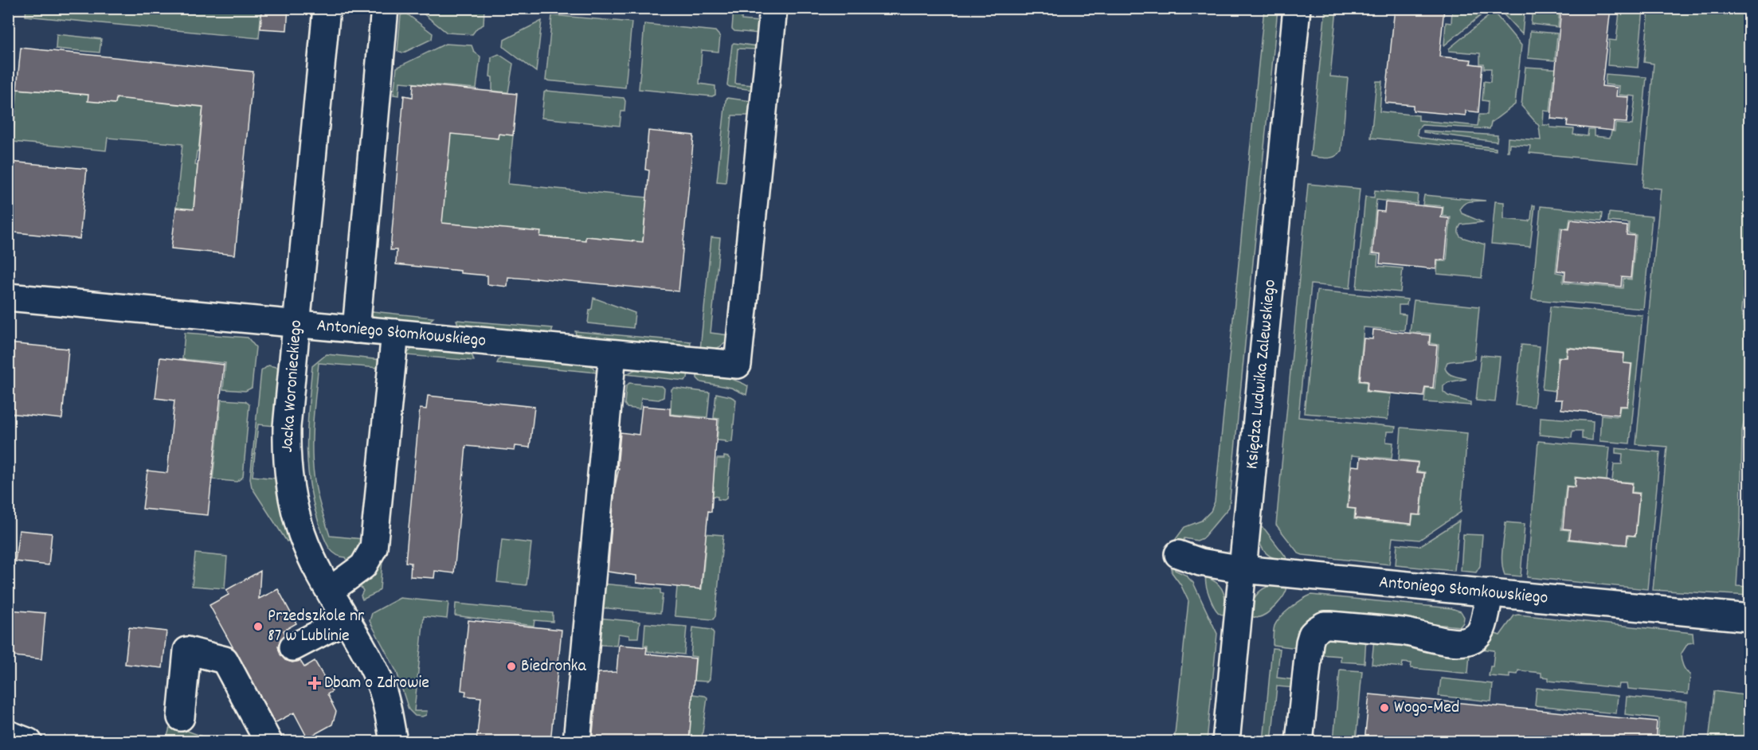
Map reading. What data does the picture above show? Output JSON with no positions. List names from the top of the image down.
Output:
{
  "streets": {
    "street": ["Antoniego Słomkowskiego", "Księdza Ludwika Zalewskiego", "Jacka Woronieckiego"]
  },
  "crossings": [
    ["Antoniego Słomkowskiego", "Księdza Ludwika Zalewskiego"],
    ["Antoniego Słomkowskiego", "Jacka Woronieckiego"]
  ],
  "places": {
    "other": ["Przedszkole nr 87 w Lublinie", "Biedronka", "Wogo-Med"],
    "health": ["Dbam o Zdrowie"]
  }
}
